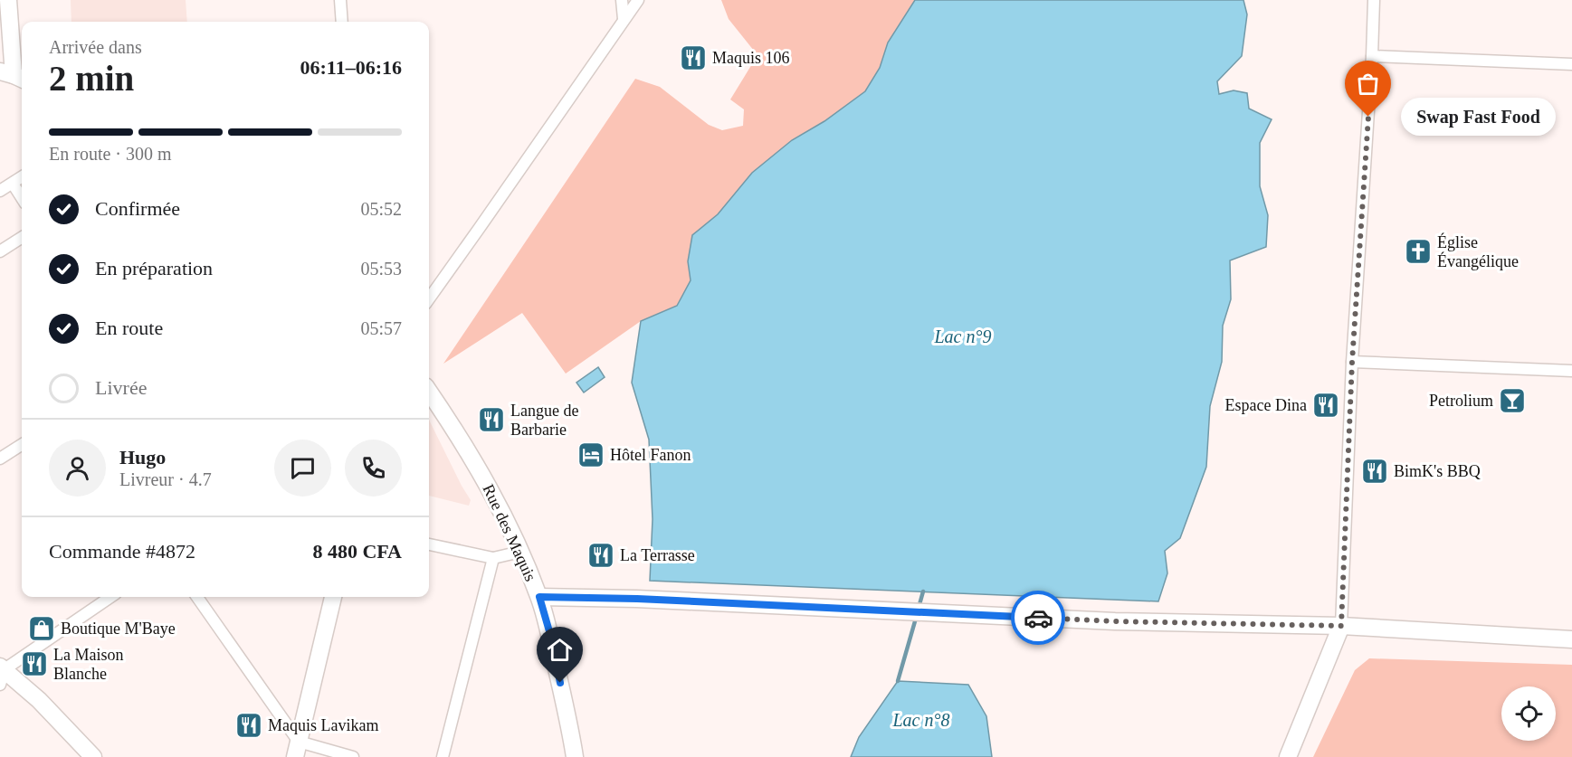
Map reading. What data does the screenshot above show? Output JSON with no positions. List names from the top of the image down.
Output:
{
  "streets": {
    "street": ["Rue des Maquis"]
  },
  "water": ["Lac n°9", "Lac n°8"],
  "places": {
    "restaurant": [
      "Maquis 106",
      "Espace Dina",
      "Langue de Barbarie",
      "BimK's BBQ",
      "La Terrasse",
      "La Maison Blanche",
      "Maquis Lavikam"
    ],
    "other": ["Swap Fast Food"],
    "church": ["Église Évangélique"],
    "bar": ["Petrolium"],
    "hotel": ["Hôtel Fanon"],
    "shop": ["Boutique M'Baye"]
  },
  "page": {
    "heading": ["2 min", "Arrivée dans", "06:11–06:16"],
    "panel": [
      "Hugo",
      "Livreur · 4.7",
      "Commande #4872",
      "8 480 CFA"
    ],
    "bubble": "Swap Fast Food",
    "bar": "En route · 300 m",
    "list": [
      ["Confirmée", "05:52"],
      ["En préparation", "05:53"],
      ["En route", "05:57"],
      "Livrée"
    ]
  }
}
